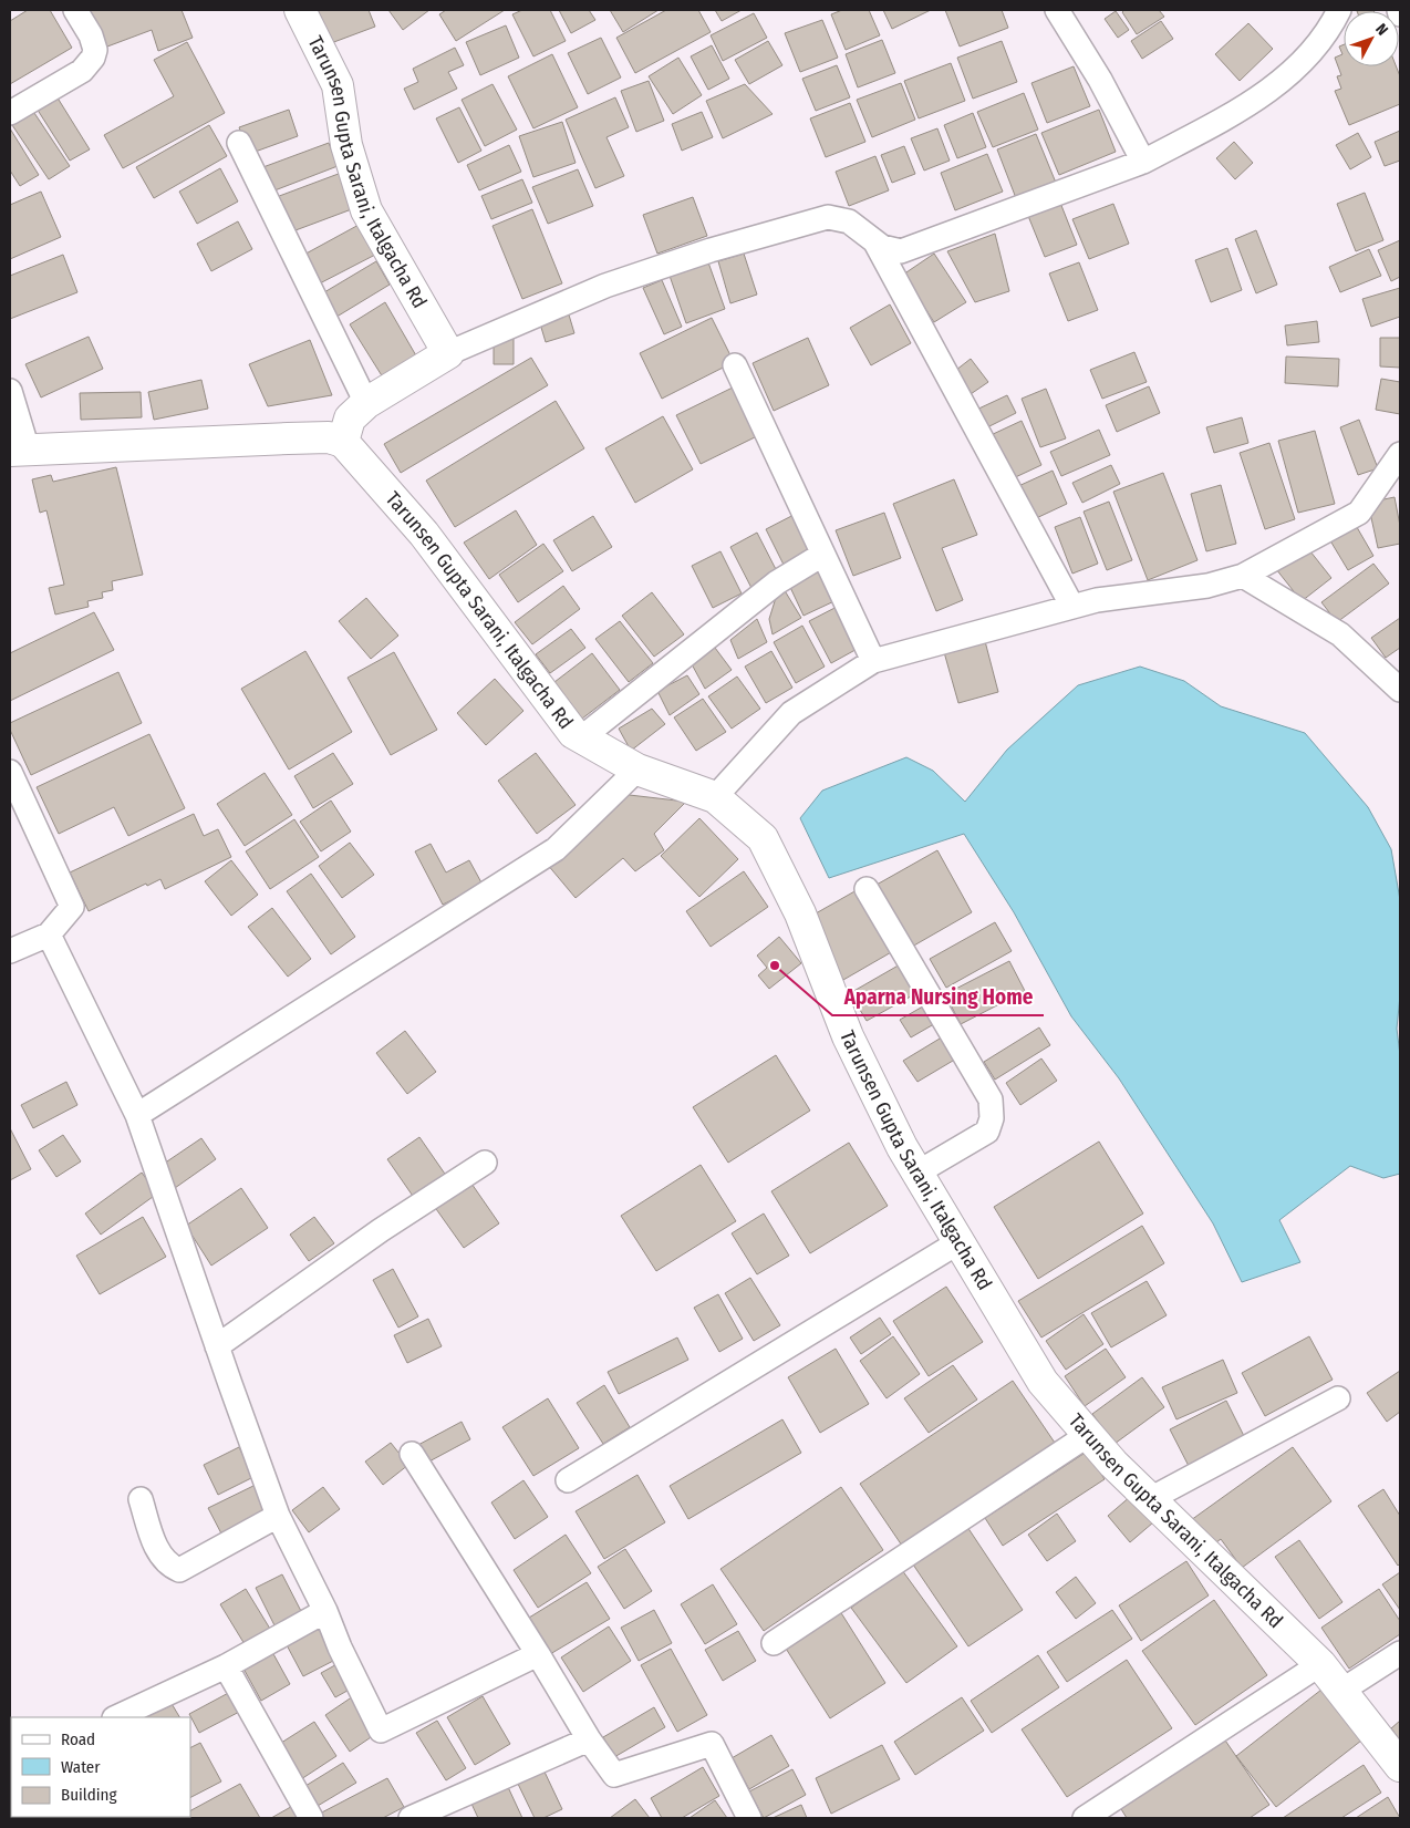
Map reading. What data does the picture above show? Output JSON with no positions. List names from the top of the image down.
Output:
{
  "streets": {
    "street": ["Tarunsen Gupta Sarani, Italgacha Rd"]
  },
  "places": ["Aparna Nursing Home"],
  "legend": ["Road", "Water", "Building"],
  "north": "top right"
}
